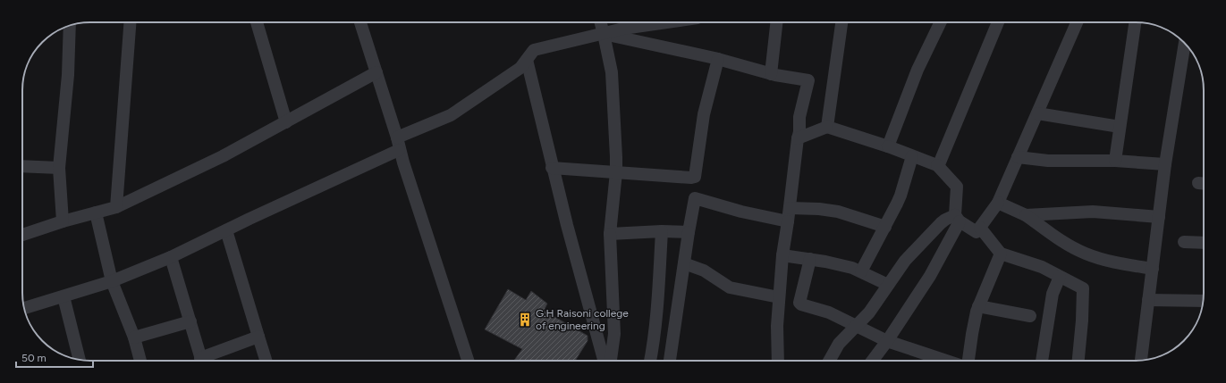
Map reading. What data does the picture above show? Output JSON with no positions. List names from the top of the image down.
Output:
{
  "places": {
    "building": ["G.H Raisoni college of engineering"]
  },
  "scale_bar": "50 m"
}
